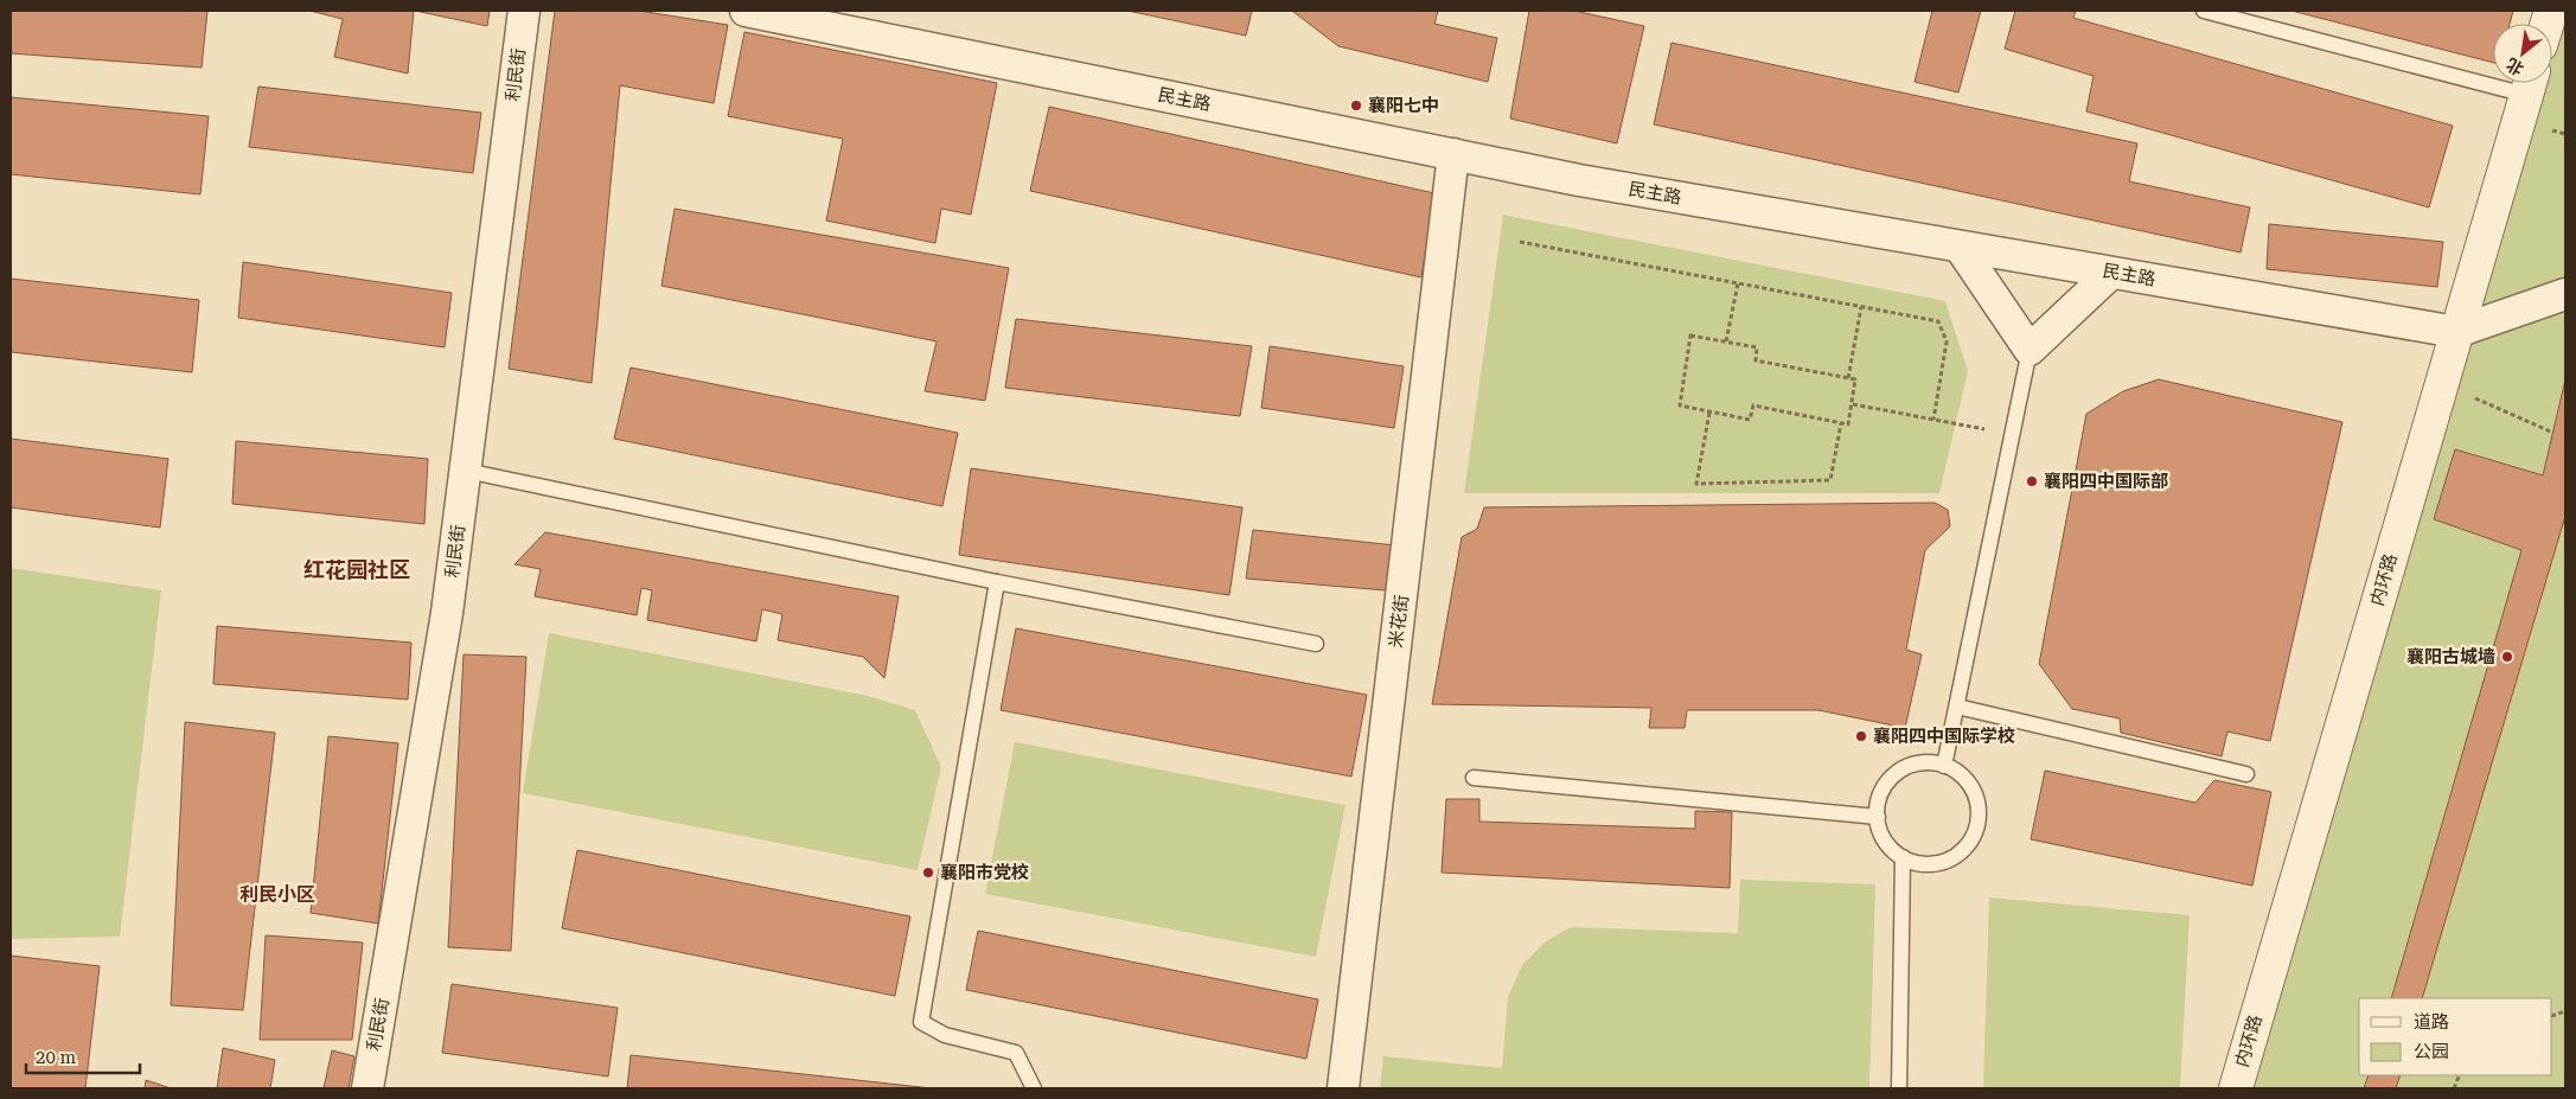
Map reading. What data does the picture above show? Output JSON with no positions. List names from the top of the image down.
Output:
{
  "streets": {
    "street": [
      "利民街",
      "民主路",
      "内环路",
      "米花街"
    ]
  },
  "crossings": [
    ["民主路", "内环路"],
    ["民主路", "米花街"]
  ],
  "districts": ["红花园社区", "利民小区"],
  "places": [
    "襄阳七中",
    "襄阳四中国际部",
    "襄阳古城墙",
    "襄阳四中国际学校",
    "襄阳市党校"
  ],
  "legend": ["道路", "公园"],
  "scale_bar": "20 m",
  "north": "bottom left"
}
